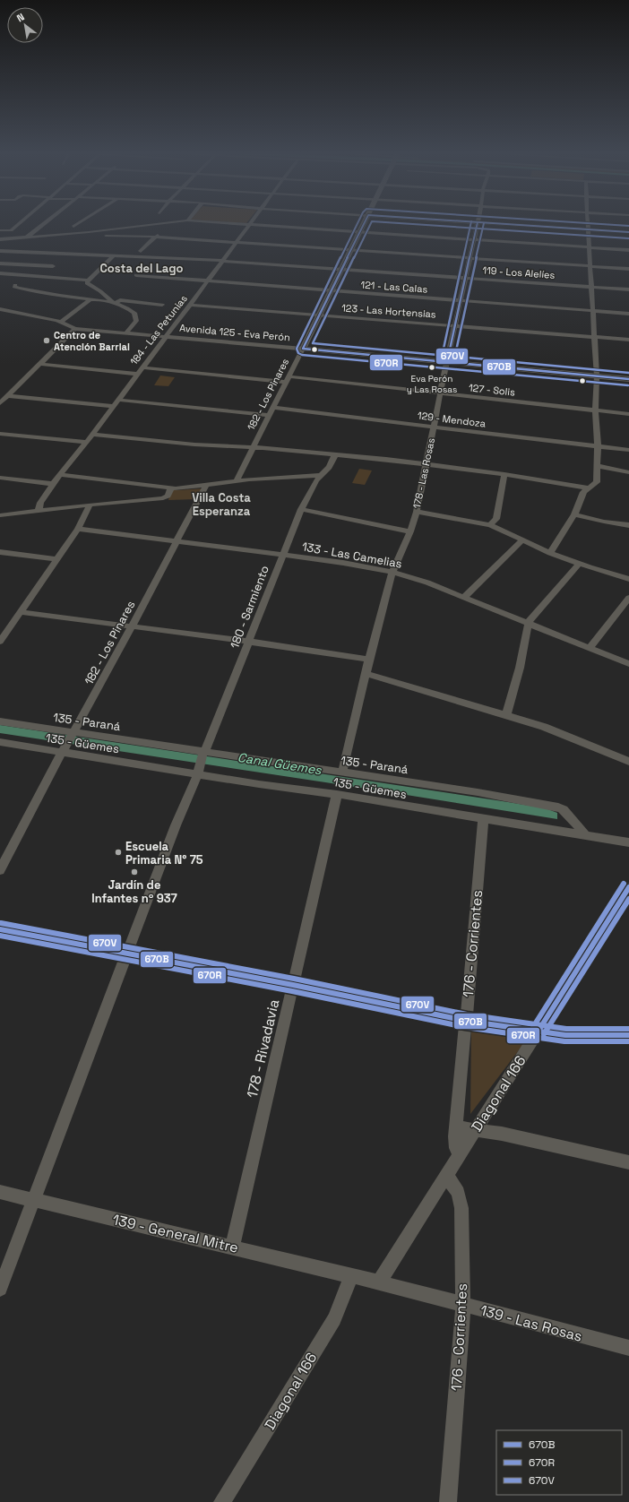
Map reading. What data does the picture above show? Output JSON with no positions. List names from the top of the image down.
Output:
{
  "streets": {
    "street": [
      "119 - Los Alelíes",
      "121 - Las Calas",
      "123 - Las Hortensias",
      "184 - Las Petunias",
      "Avenida 125 - Eva Perón",
      "127 - Solis",
      "182 - Los Pinares",
      "129 - Mendoza",
      "178 - Las Rosas",
      "133 - Las Camelias",
      "180 - Sarmiento",
      "135 - Paraná",
      "135 - Güemes",
      "176 - Corrientes",
      "178 - Rivadavia",
      "Diagonal 166",
      "139 - General Mitre",
      "139 - Las Rosas"
    ]
  },
  "crossings": [
    ["119 - Los Alelíes", "184 - Las Petunias"],
    ["119 - Los Alelíes", "182 - Los Pinares"],
    ["119 - Los Alelíes", "178 - Las Rosas"],
    ["121 - Las Calas", "184 - Las Petunias"],
    ["121 - Las Calas", "182 - Los Pinares"],
    ["121 - Las Calas", "178 - Las Rosas"],
    ["123 - Las Hortensias", "184 - Las Petunias"],
    ["123 - Las Hortensias", "182 - Los Pinares"],
    ["123 - Las Hortensias", "178 - Las Rosas"],
    ["184 - Las Petunias", "Avenida 125 - Eva Perón"],
    ["184 - Las Petunias", "127 - Solis"],
    ["Avenida 125 - Eva Perón", "182 - Los Pinares"],
    ["Avenida 125 - Eva Perón", "178 - Las Rosas"],
    ["127 - Solis", "182 - Los Pinares"],
    ["127 - Solis", "178 - Las Rosas"],
    ["182 - Los Pinares", "129 - Mendoza"],
    ["182 - Los Pinares", "133 - Las Camelias"],
    ["182 - Los Pinares", "135 - Paraná"],
    ["182 - Los Pinares", "135 - Güemes"],
    ["129 - Mendoza", "178 - Las Rosas"],
    ["178 - Las Rosas", "133 - Las Camelias"],
    ["178 - Las Rosas", "135 - Paraná"],
    ["133 - Las Camelias", "180 - Sarmiento"],
    ["180 - Sarmiento", "135 - Paraná"],
    ["180 - Sarmiento", "135 - Güemes"],
    ["180 - Sarmiento", "139 - General Mitre"],
    ["135 - Paraná", "135 - Güemes"],
    ["135 - Güemes", "176 - Corrientes"],
    ["135 - Güemes", "178 - Rivadavia"],
    ["176 - Corrientes", "Diagonal 166"],
    ["176 - Corrientes", "139 - Las Rosas"],
    ["178 - Rivadavia", "139 - General Mitre"],
    ["Diagonal 166", "139 - General Mitre"],
    ["Diagonal 166", "139 - Las Rosas"],
    ["139 - General Mitre", "139 - Las Rosas"]
  ],
  "districts": ["Costa del Lago", "Villa Costa Esperanza"],
  "water": ["Canal Güemes"],
  "places": [
    "Centro de Atención Barrial",
    "Eva Perón y Las Rosas",
    "Escuela Primaria N° 75",
    "Jardín de Infantes nº 937"
  ],
  "lines": ["transit line 670B", "transit line 670R", "transit line 670V"],
  "legend": ["670B", "670R", "670V"],
  "north": "top left"
}
